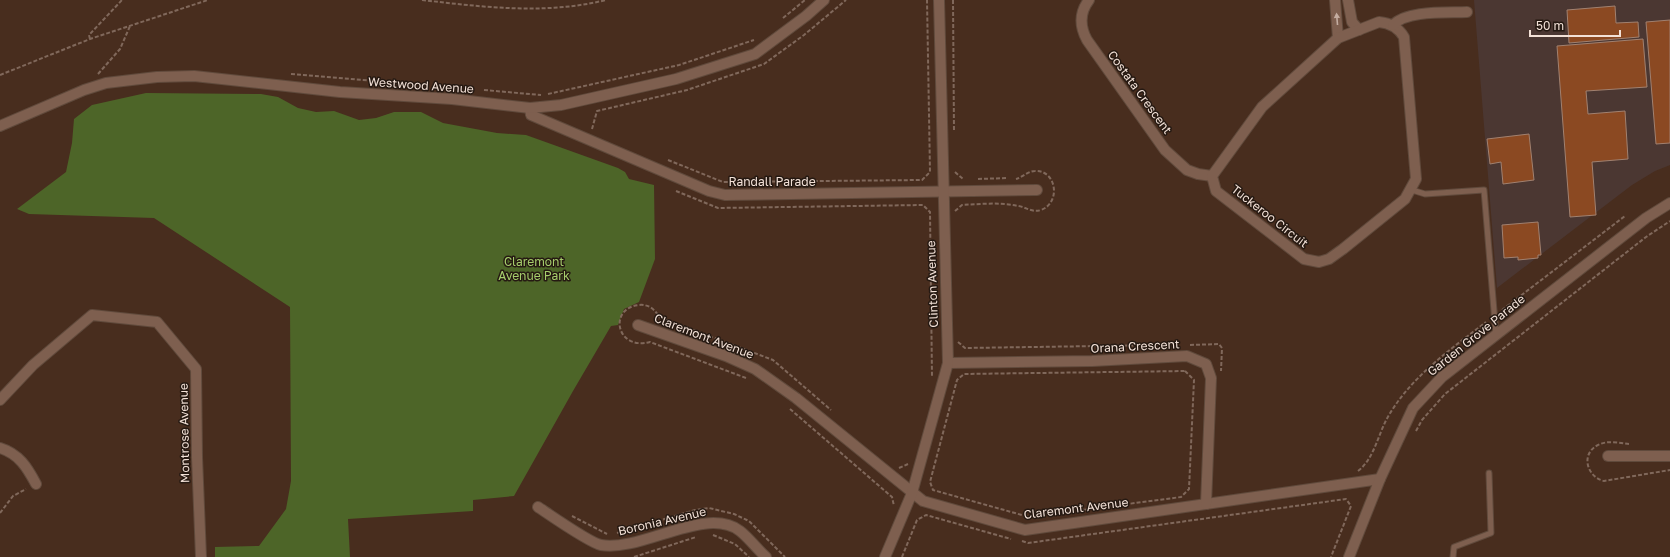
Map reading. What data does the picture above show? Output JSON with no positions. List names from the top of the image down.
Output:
{
  "streets": {
    "street": [
      "Westwood Avenue",
      "Costata Crescent",
      "Randall Parade",
      "Tuckeroo Circuit",
      "Clinton Avenue",
      "Garden Grove Parade",
      "Claremont Avenue",
      "Orana Crescent",
      "Montrose Avenue",
      "Boronia Avenue"
    ]
  },
  "crossings": [
    ["Westwood Avenue", "Randall Parade"],
    ["Costata Crescent", "Tuckeroo Circuit"],
    ["Randall Parade", "Clinton Avenue"],
    ["Clinton Avenue", "Claremont Avenue"],
    ["Clinton Avenue", "Orana Crescent"],
    ["Garden Grove Parade", "Claremont Avenue"],
    ["Claremont Avenue", "Orana Crescent"]
  ],
  "parks": ["Claremont Avenue Park"],
  "scale_bar": "50 m"
}
